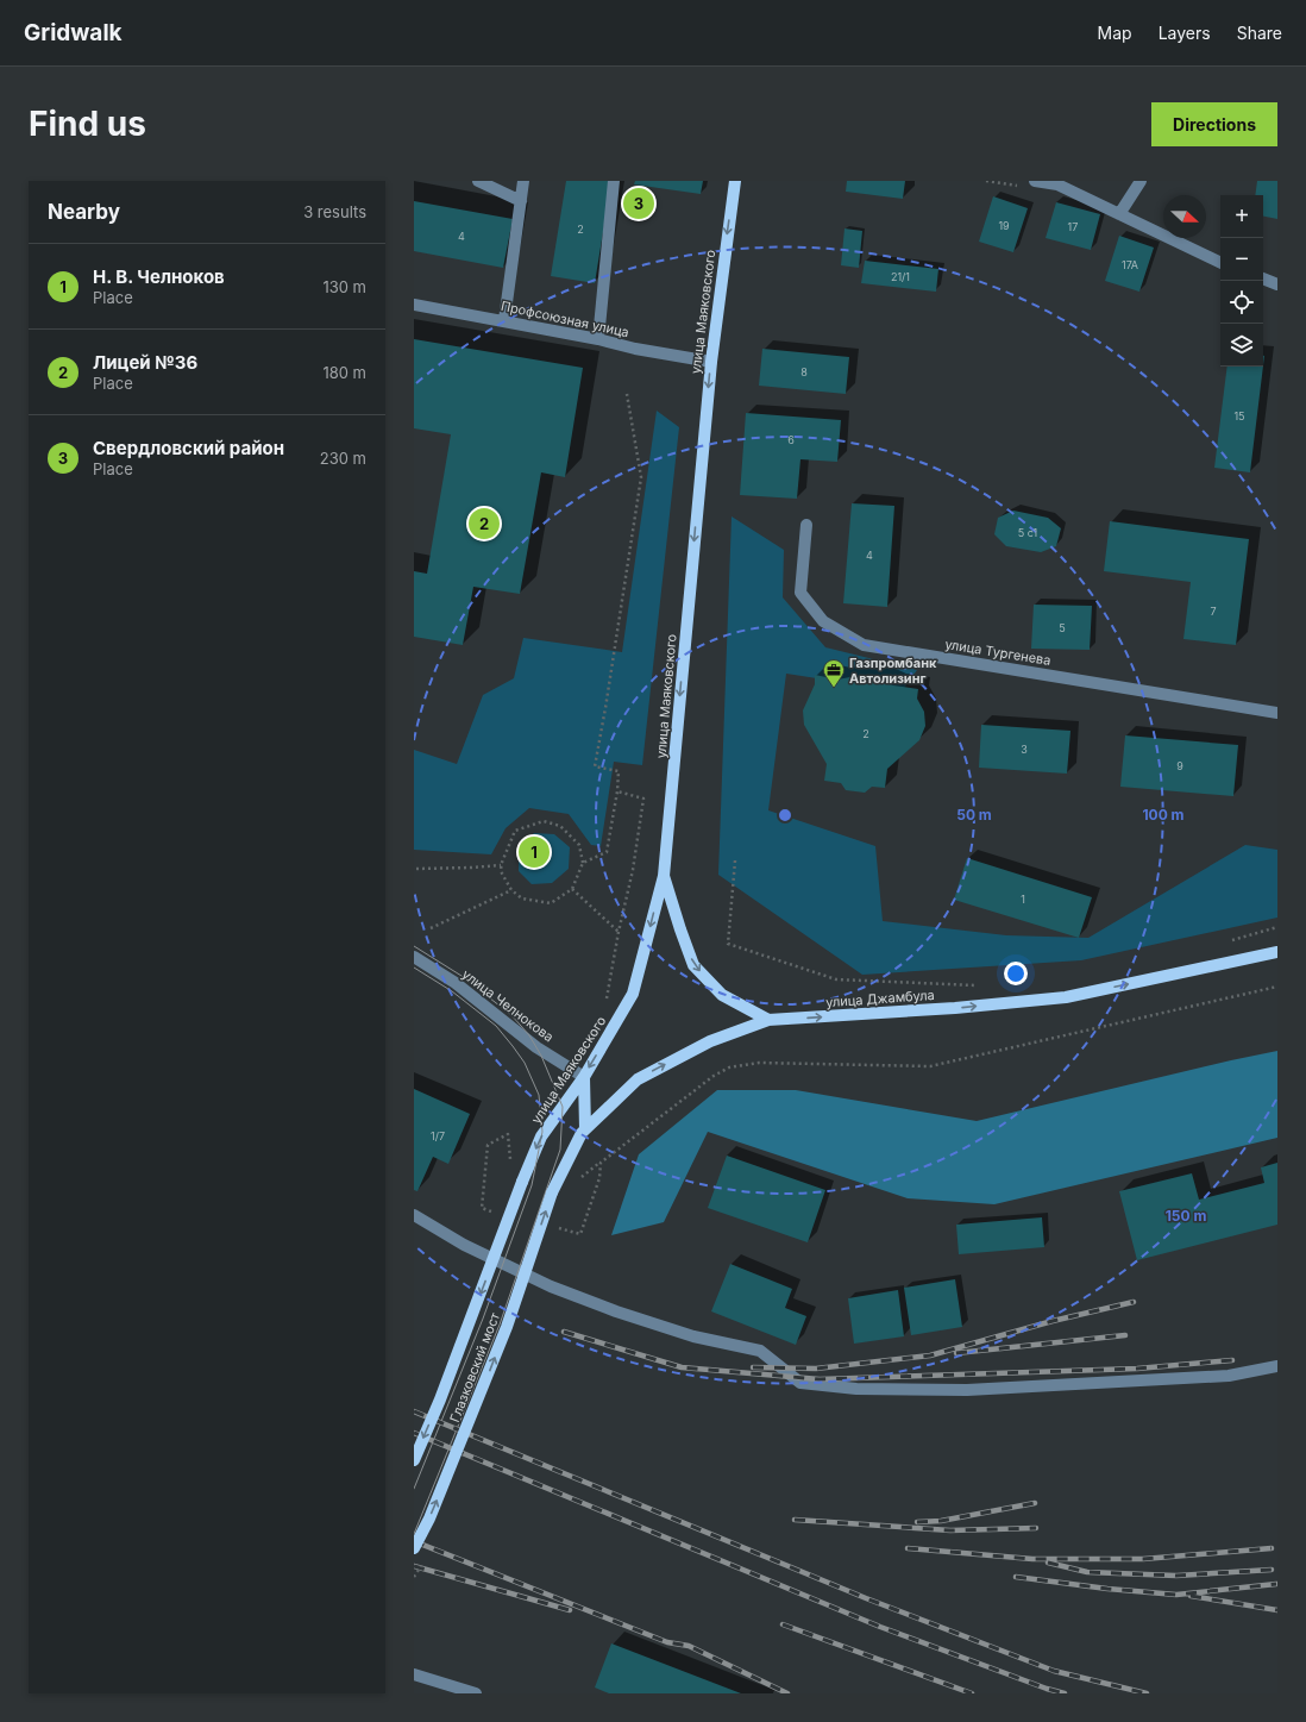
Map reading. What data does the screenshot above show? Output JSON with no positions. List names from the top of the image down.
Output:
{
  "streets": {
    "main road": ["улица Маяковского", "улица Джамбула", "Глазковский мост"],
    "street": ["Профсоюзная улица", "улица Тургенева", "улица Челнокова"]
  },
  "crossings": [
    ["улица Маяковского", "Профсоюзная улица"],
    ["улица Маяковского", "улица Челнокова"],
    ["улица Маяковского", "Глазковский мост"],
    ["улица Джамбула", "Глазковский мост"]
  ],
  "one_way": ["улица Маяковского", "улица Джамбула"],
  "places": {
    "office": ["Газпромбанк Автолизинг"]
  },
  "house_numbers": [
    "19",
    "17",
    "2",
    "4",
    "17А",
    "21/1",
    "8",
    "15",
    "6",
    "5 с1",
    "4",
    "7",
    "5",
    "2",
    "3",
    "9",
    "1",
    "1/7"
  ],
  "north": "right",
  "page": {
    "header": "Gridwalk",
    "nav": ["Map", "Layers", "Share"],
    "buttons": "Directions",
    "title": "Find us",
    "heading": ["Nearby", "3 results"],
    "pins": ["3", "2", "1"],
    "map_buttons": ["+", "−"],
    "list": [
      {
        "mark": "1",
        "name": "Н. В. Челноков",
        "note": "Place",
        "value": "130 m"
      },
      {
        "mark": "2",
        "name": "Лицей №36",
        "note": "Place",
        "value": "180 m"
      },
      {
        "mark": "3",
        "name": "Свердловский район",
        "note": "Place",
        "value": "230 m"
      }
    ]
  },
  "rings": ["50 m", "100 m", "150 m"]
}
